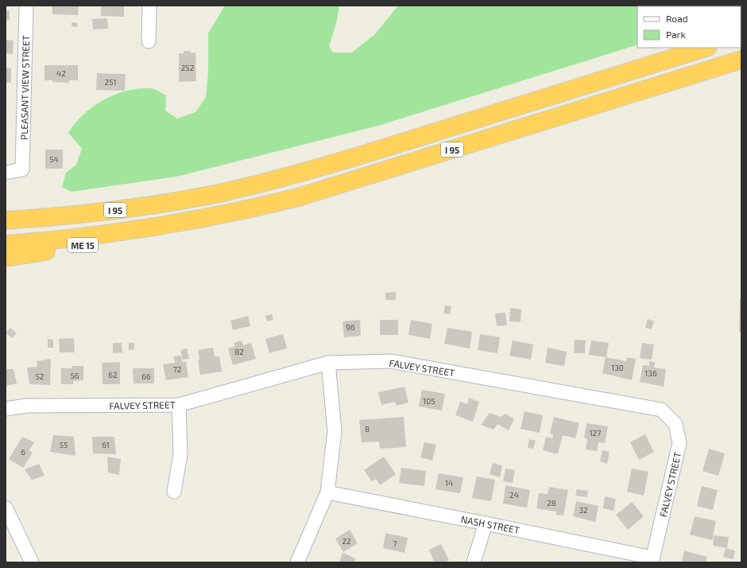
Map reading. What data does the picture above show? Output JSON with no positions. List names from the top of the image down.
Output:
{
  "streets": {
    "highway": ["I 95", "ME 15"],
    "street": ["PLEASANT VIEW STREET", "FALVEY STREET", "NASH STREET"]
  },
  "crossings": [
    ["I 95", "ME 15"],
    ["FALVEY STREET", "NASH STREET"]
  ],
  "house_numbers": [
    "252",
    "42",
    "251",
    "54",
    "96",
    "82",
    "130",
    "72",
    "136",
    "62",
    "56",
    "52",
    "66",
    "105",
    "8",
    "127",
    "55",
    "61",
    "6",
    "14",
    "24",
    "28",
    "32",
    "22",
    "7"
  ],
  "legend": ["Road", "Park"]
}
